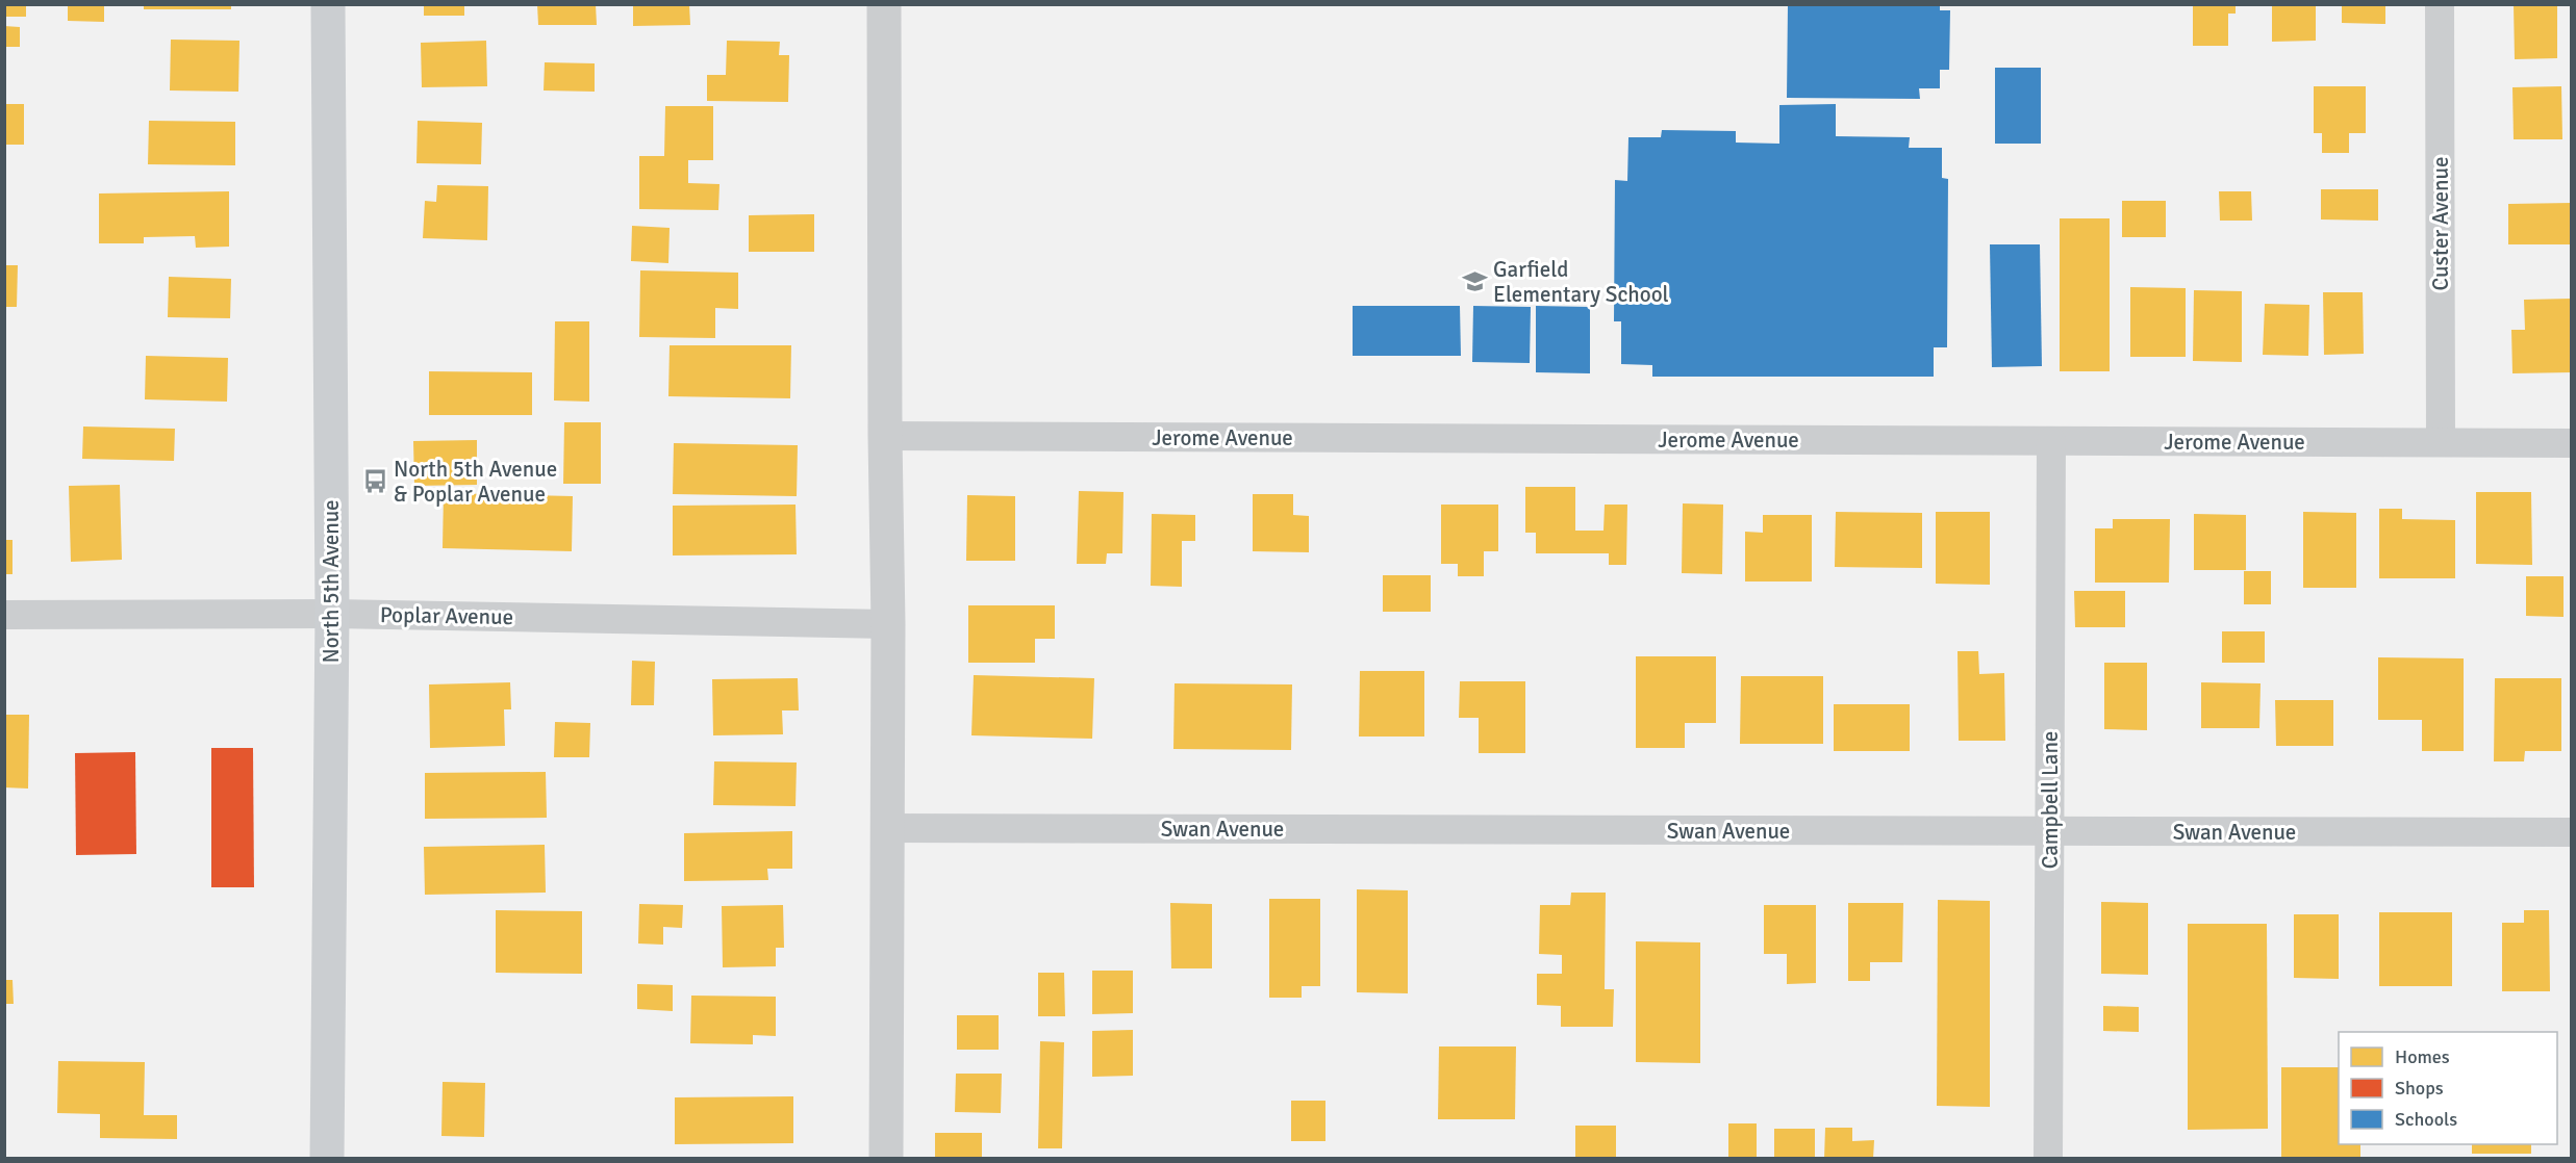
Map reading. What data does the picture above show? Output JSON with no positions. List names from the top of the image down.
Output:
{
  "streets": {
    "main road": ["North 5th Avenue"],
    "street": [
      "Custer Avenue",
      "Jerome Avenue",
      "Poplar Avenue",
      "Campbell Lane",
      "Swan Avenue"
    ]
  },
  "crossings": [
    ["Custer Avenue", "Jerome Avenue"],
    ["Jerome Avenue", "Campbell Lane"],
    ["North 5th Avenue", "Poplar Avenue"],
    ["Campbell Lane", "Swan Avenue"]
  ],
  "places": {
    "school or university": ["Garfield Elementary School"],
    "bus stop": ["North 5th Avenue & Poplar Avenue"]
  },
  "legend": ["Homes", "Shops", "Schools"]
}
